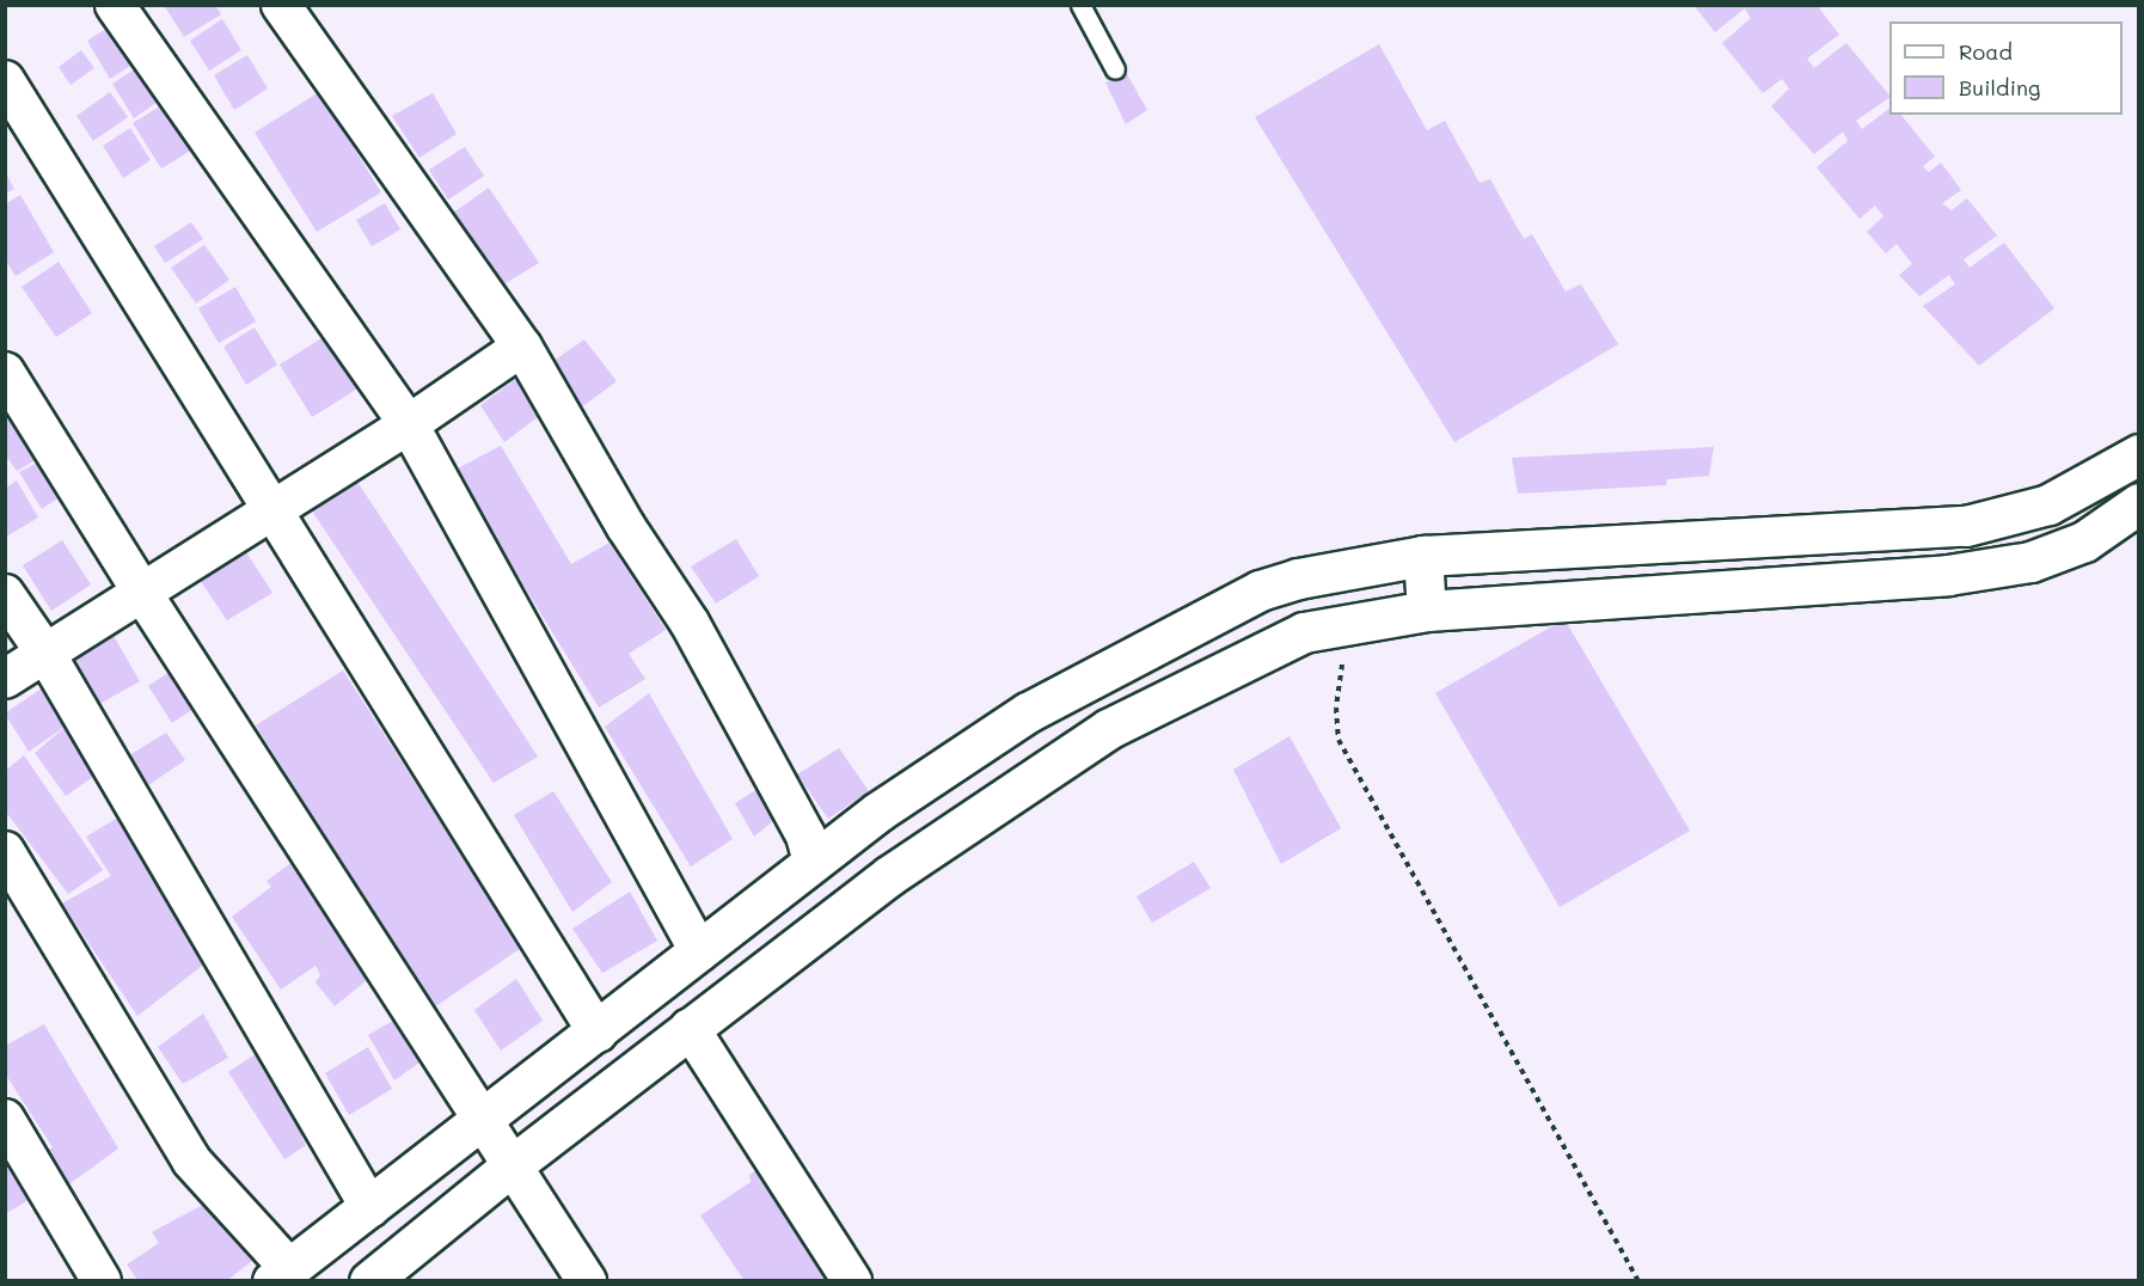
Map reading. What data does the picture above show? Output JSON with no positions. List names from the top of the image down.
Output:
{
  "legend": ["Road", "Building"]
}
